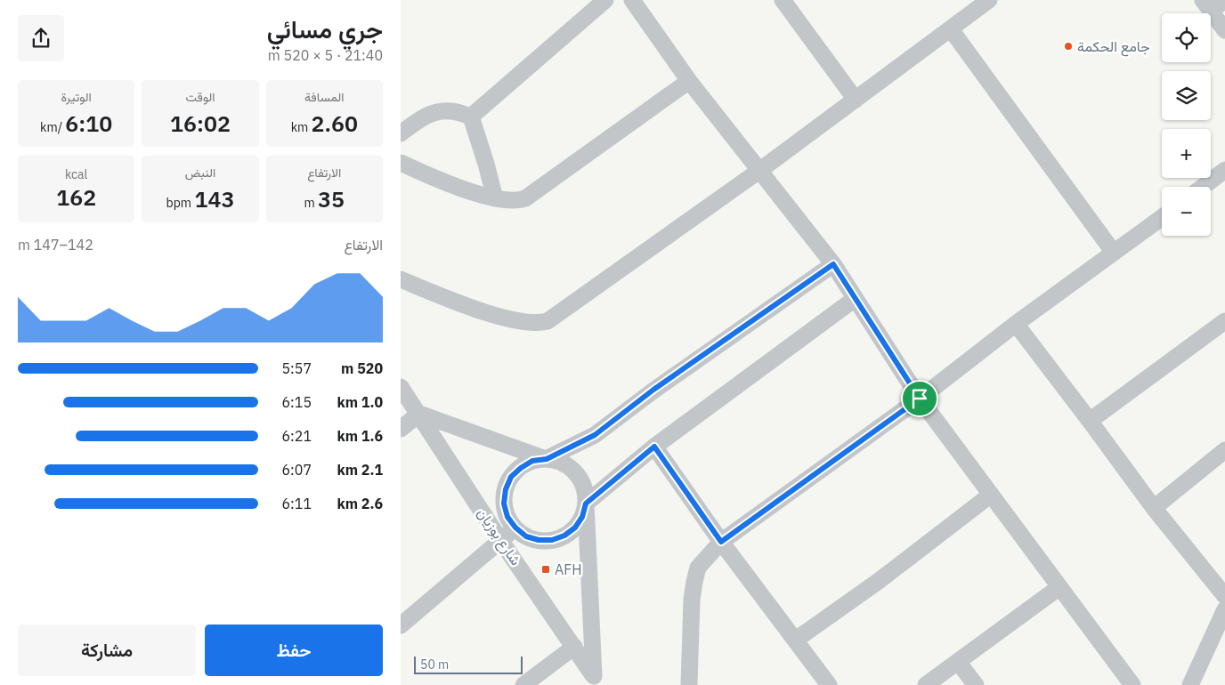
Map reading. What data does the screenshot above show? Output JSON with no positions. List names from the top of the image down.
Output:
{
  "streets": {
    "street": ["شارع بوزيان"]
  },
  "places": {
    "other": ["جامع الحكمة"],
    "transit": ["AFH"]
  },
  "scale_bar": "50 m",
  "page": {
    "heading": ["جري مسائي", "21:40 · 5 × 520 m"],
    "map_buttons": ["+", "−"],
    "stats": [
      ["المسافة", "2.60 km"],
      ["الوقت", "16:02"],
      ["الوتيرة", "6:10 /km"],
      ["الارتفاع", "35 m"],
      ["النبض", "143 bpm"],
      ["kcal", "162"]
    ],
    "chart": ["الارتفاع", "142–147 m"],
    "list": [
      {
        "name": "520 m",
        "note": "5:57"
      },
      {
        "name": "1.0 km",
        "note": "6:15"
      },
      {
        "name": "1.6 km",
        "note": "6:21"
      },
      {
        "name": "2.1 km",
        "note": "6:07"
      },
      {
        "name": "2.6 km",
        "note": "6:11"
      }
    ],
    "buttons": ["حفظ", "مشاركة"],
    "scale": "50 m"
  }
}
